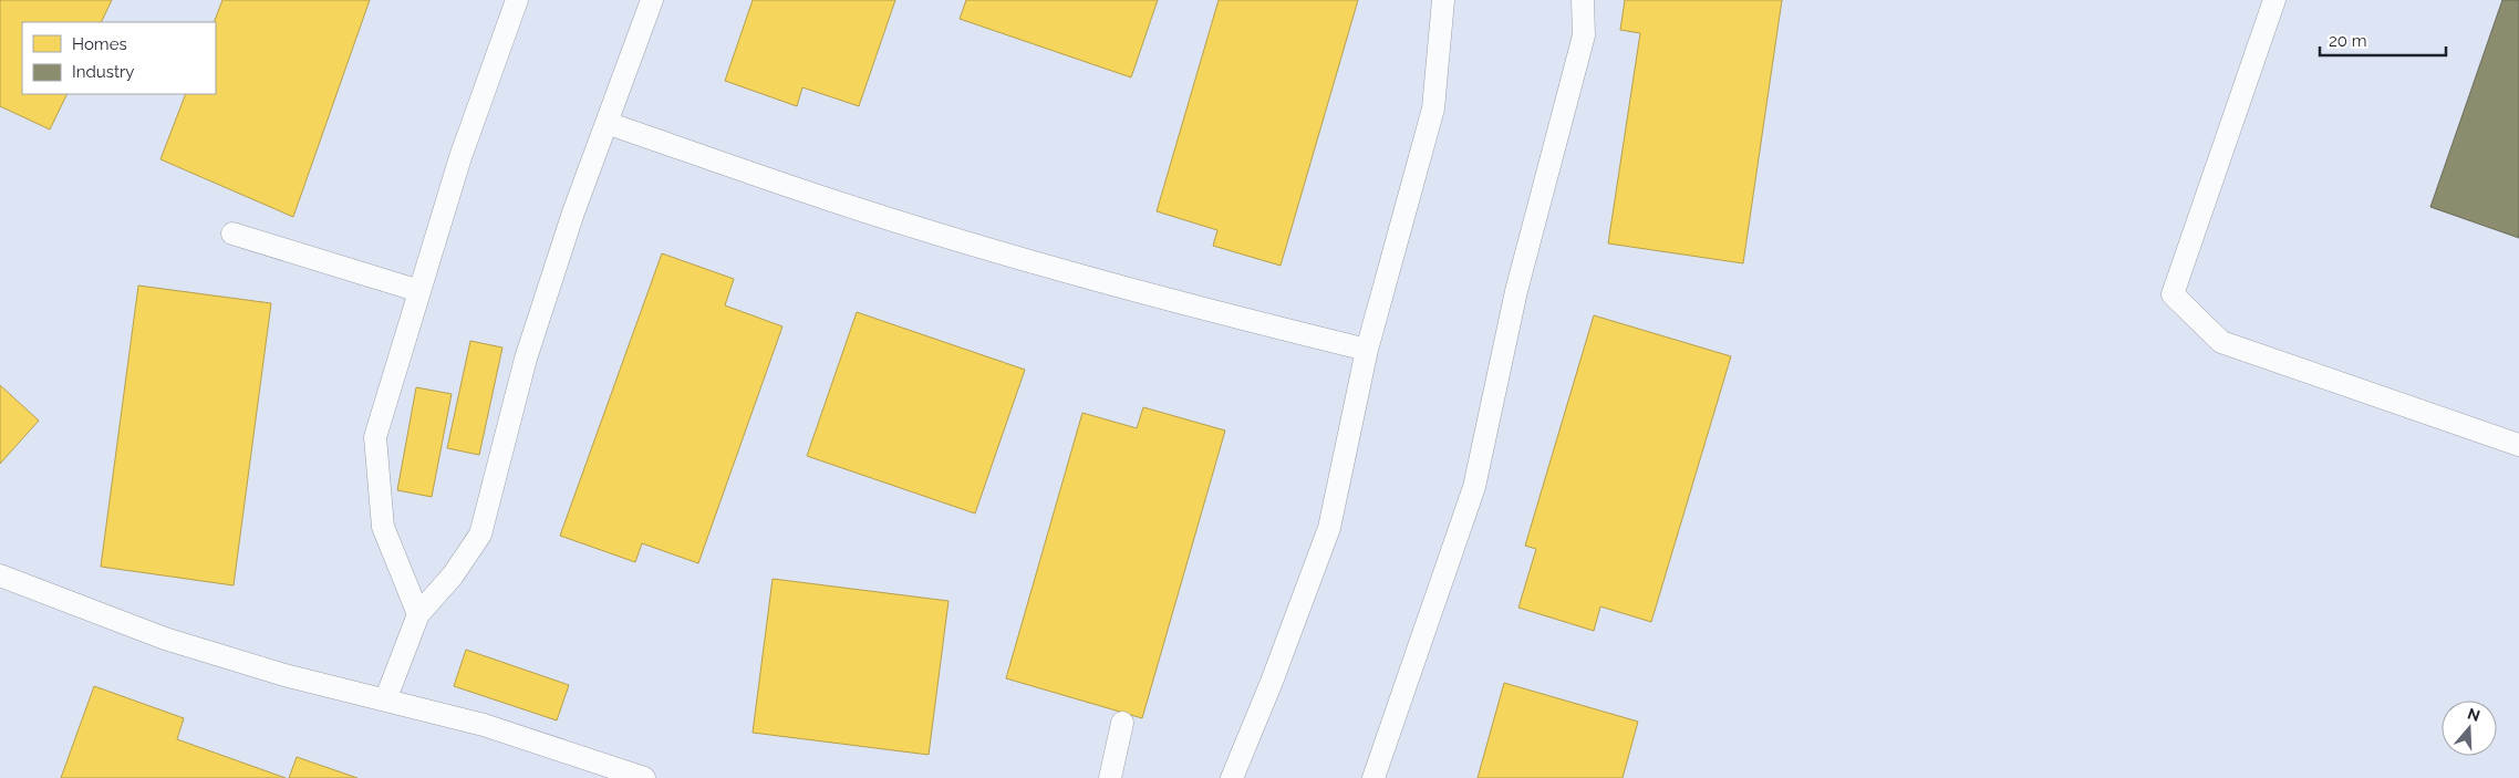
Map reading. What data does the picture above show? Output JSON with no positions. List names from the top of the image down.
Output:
{
  "legend": ["Homes", "Industry"],
  "scale_bar": "20 m",
  "north": "top"
}
